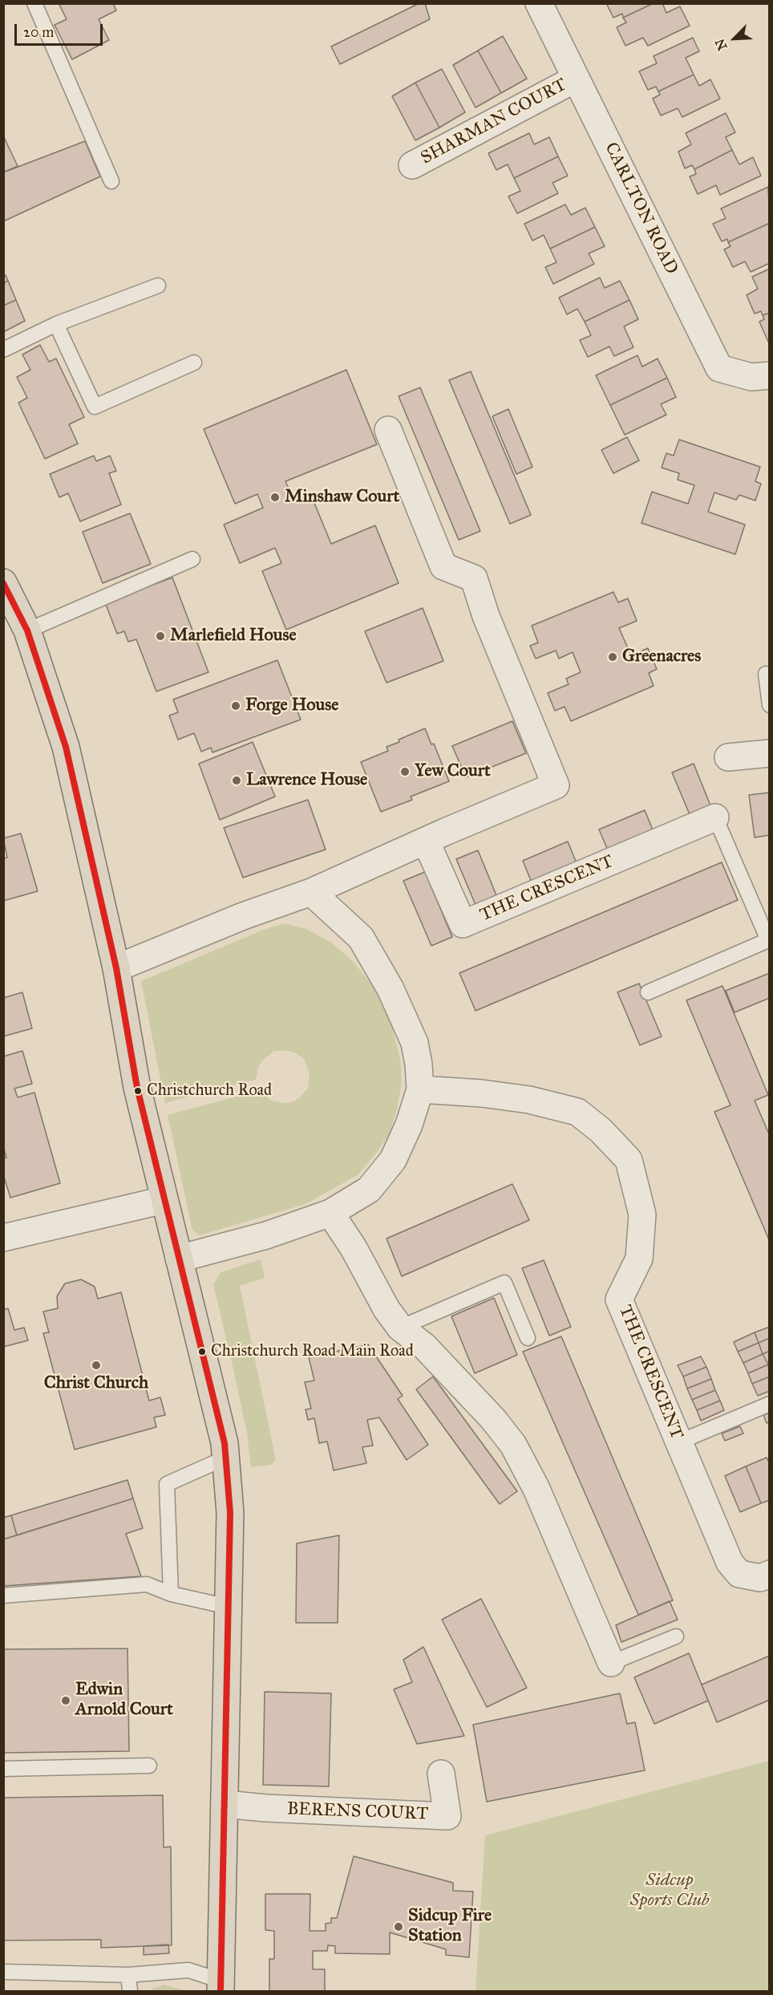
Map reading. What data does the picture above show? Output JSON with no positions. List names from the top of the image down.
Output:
{
  "streets": {
    "street": [
      "SHARMAN COURT",
      "CARLTON ROAD",
      "THE CRESCENT",
      "BERENS COURT"
    ]
  },
  "crossings": [
    ["SHARMAN COURT", "CARLTON ROAD"]
  ],
  "parks": ["Sidcup Sports Club"],
  "places": [
    "Minshaw Court",
    "Marlefield House",
    "Greenacres",
    "Forge House",
    "Yew Court",
    "Lawrence House",
    "Christchurch Road",
    "Christchurch Road Main Road",
    "Christ Church",
    "Edwin Arnold Court",
    "Sidcup Fire Station"
  ],
  "scale_bar": "20 m",
  "north": "bottom left"
}
